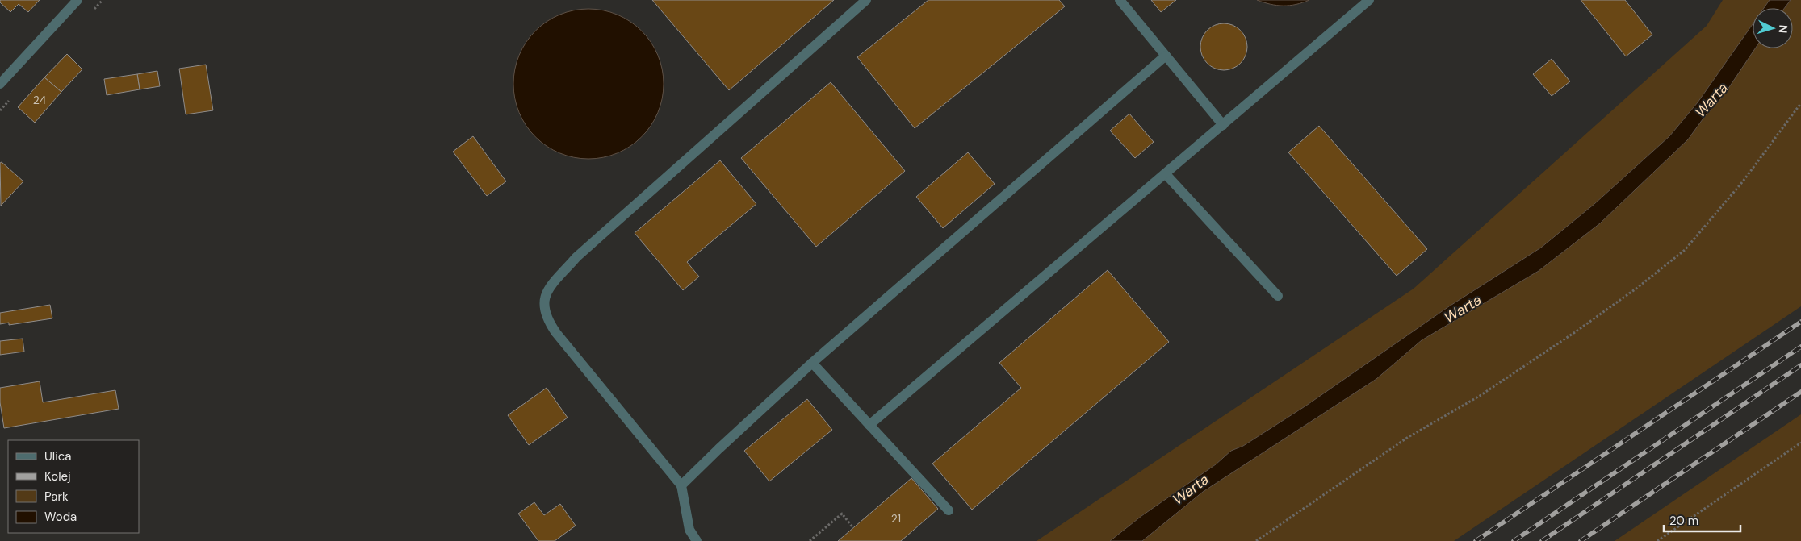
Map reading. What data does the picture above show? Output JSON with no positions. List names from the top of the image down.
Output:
{
  "water": ["Warta"],
  "house_numbers": ["24", "21"],
  "legend": [
    "Ulica",
    "Kolej",
    "Park",
    "Woda"
  ],
  "scale_bar": "20 m",
  "north": "right"
}
